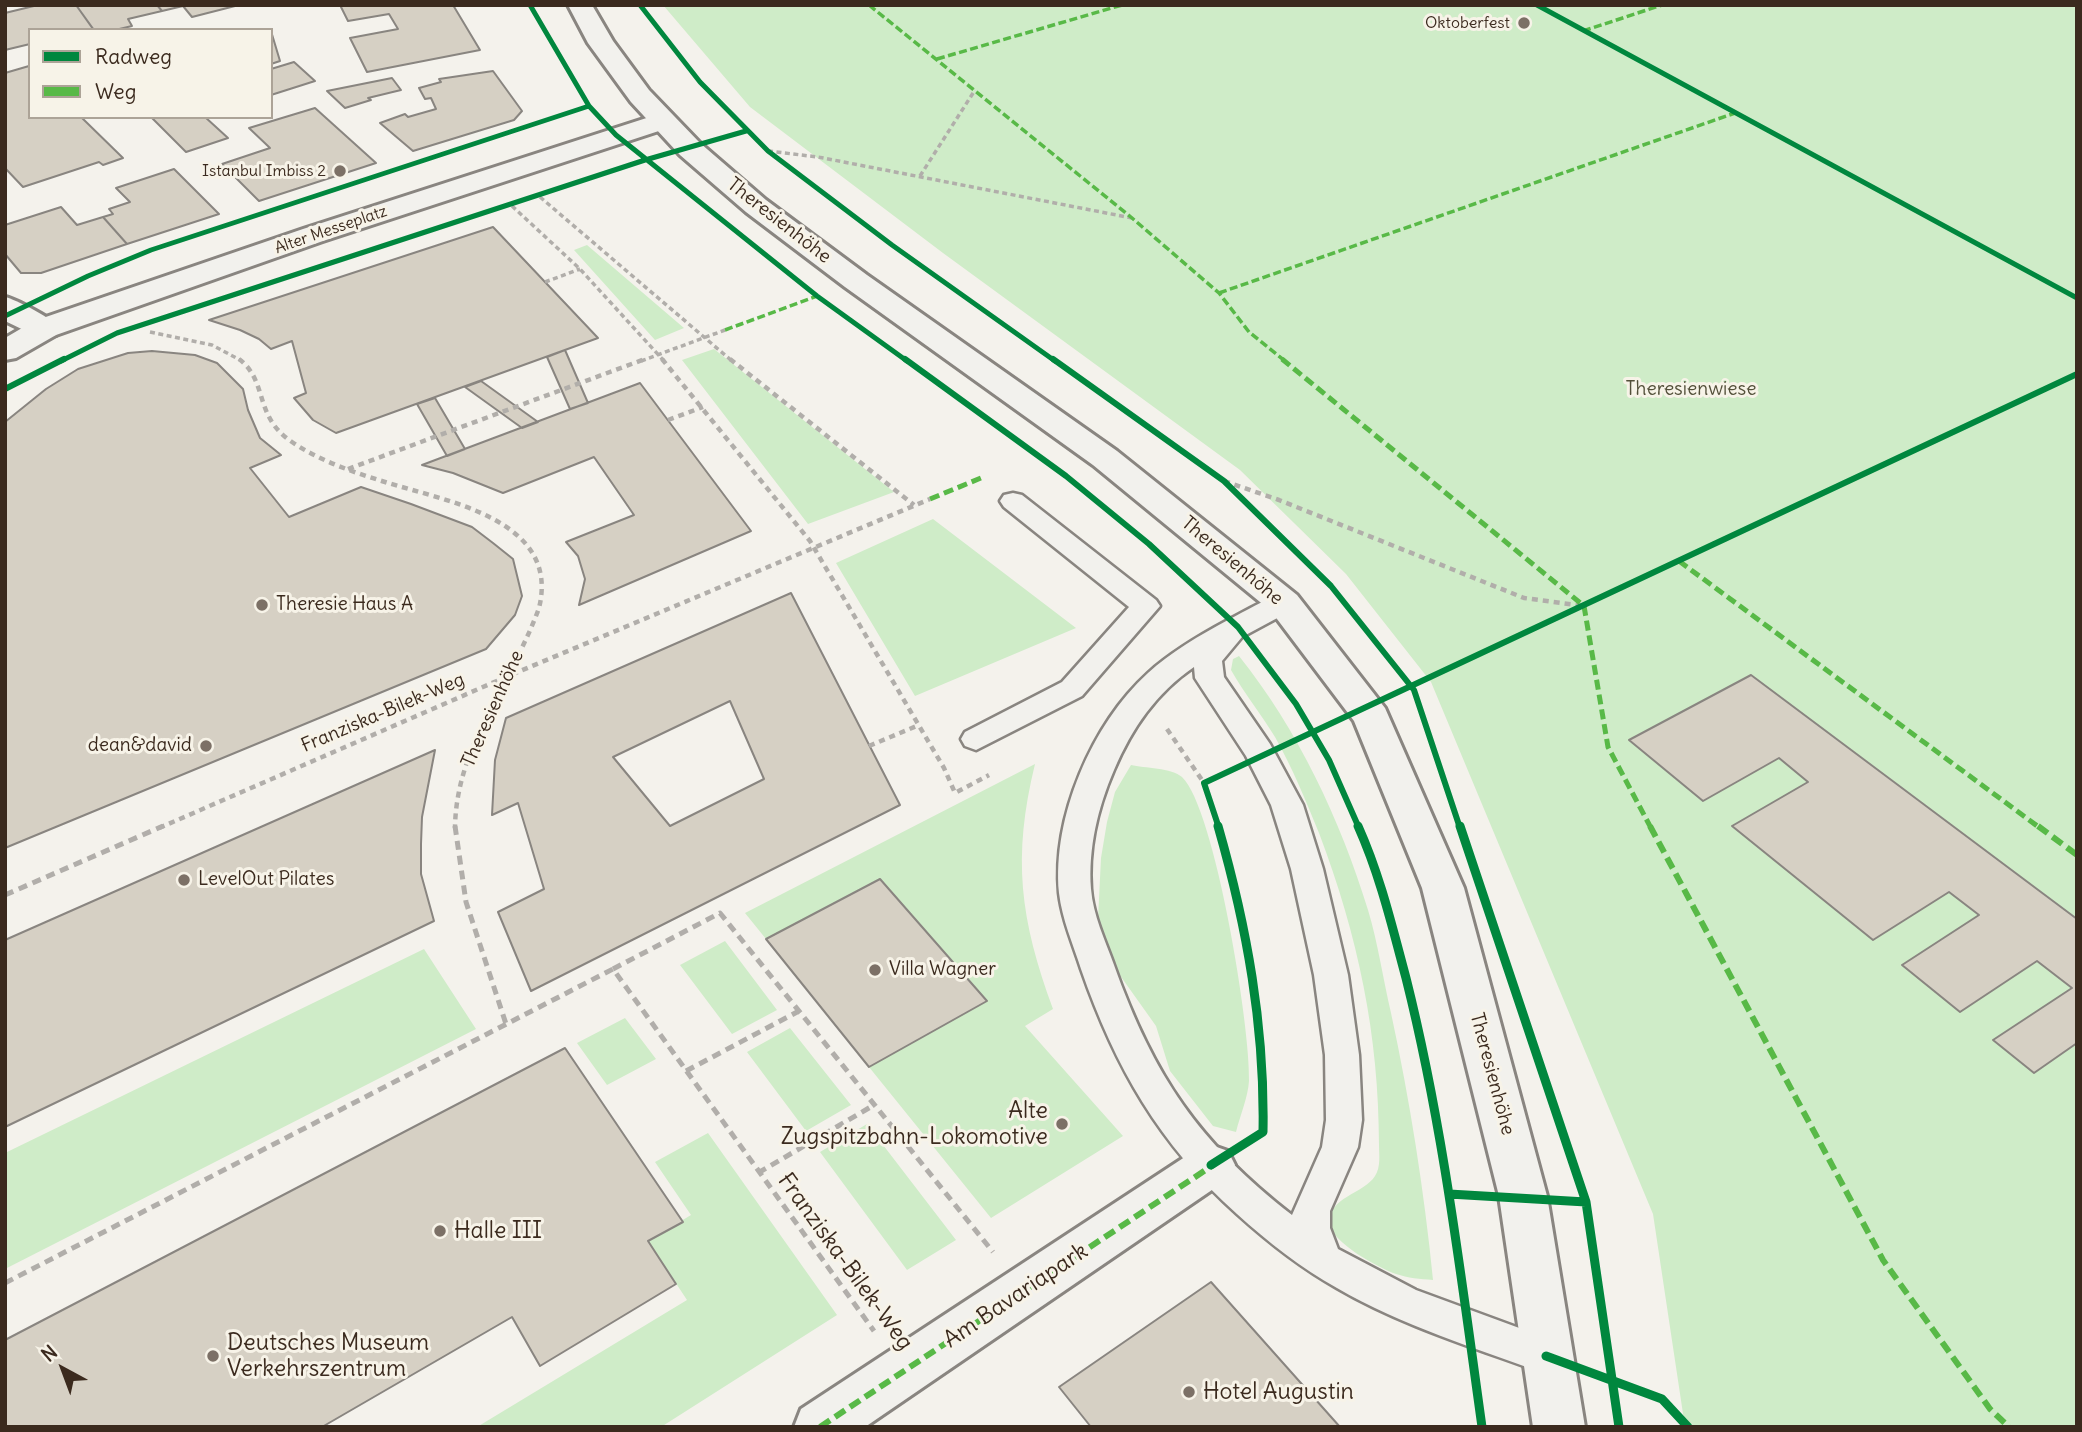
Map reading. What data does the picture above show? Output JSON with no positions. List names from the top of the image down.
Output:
{
  "streets": {
    "main road": ["Theresienhöhe", "Alter Messeplatz", "Am Bavariapark"],
    "path": ["Franziska-Bilek-Weg"]
  },
  "crossings": [
    ["Theresienhöhe", "Alter Messeplatz"],
    ["Theresienhöhe", "Franziska-Bilek-Weg"],
    ["Franziska-Bilek-Weg", "Am Bavariapark"]
  ],
  "parks": ["Theresienwiese"],
  "places": [
    "Oktoberfest",
    "Istanbul Imbiss 2",
    "Theresie Haus A",
    "dean&david",
    "LevelOut Pilates",
    "Villa Wagner",
    "Alte Zugspitzbahn-Lokomotive",
    "Halle III",
    "Deutsches Museum Verkehrszentrum",
    "Hotel Augustin"
  ],
  "legend": ["Radweg", "Weg"],
  "north": "top left"
}
